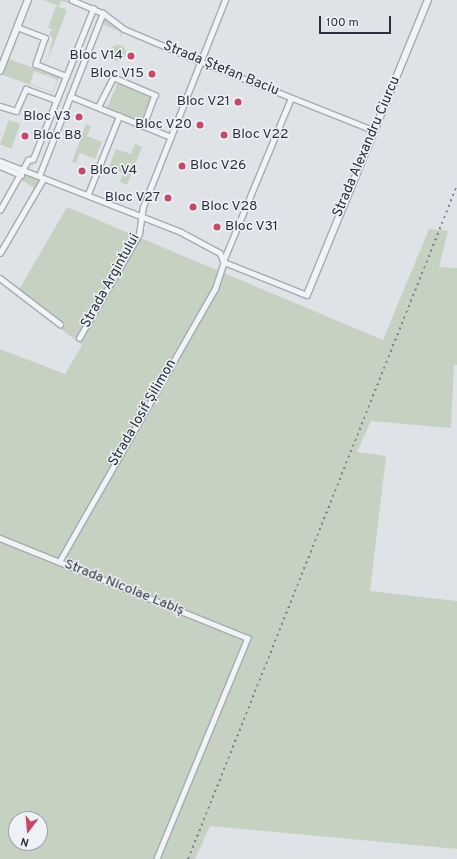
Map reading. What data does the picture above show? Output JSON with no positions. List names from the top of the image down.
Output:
{
  "streets": {
    "street": [
      "Strada Ștefan Baciu",
      "Strada Alexandru Ciurcu",
      "Strada Argintului",
      "Strada Iosif Șilimon",
      "Strada Nicolae Labiș"
    ]
  },
  "crossings": [
    ["Strada Ștefan Baciu", "Strada Alexandru Ciurcu"],
    ["Strada Ștefan Baciu", "Strada Argintului"],
    ["Strada Ștefan Baciu", "Strada Iosif Șilimon"],
    ["Strada Iosif Șilimon", "Strada Nicolae Labiș"]
  ],
  "places": [
    "Bloc V14",
    "Bloc V15",
    "Bloc V21",
    "Bloc V3",
    "Bloc V20",
    "Bloc V22",
    "Bloc B8",
    "Bloc V26",
    "Bloc V4",
    "Bloc V27",
    "Bloc V28",
    "Bloc V31"
  ],
  "scale_bar": "100 m",
  "north": "bottom"
}
